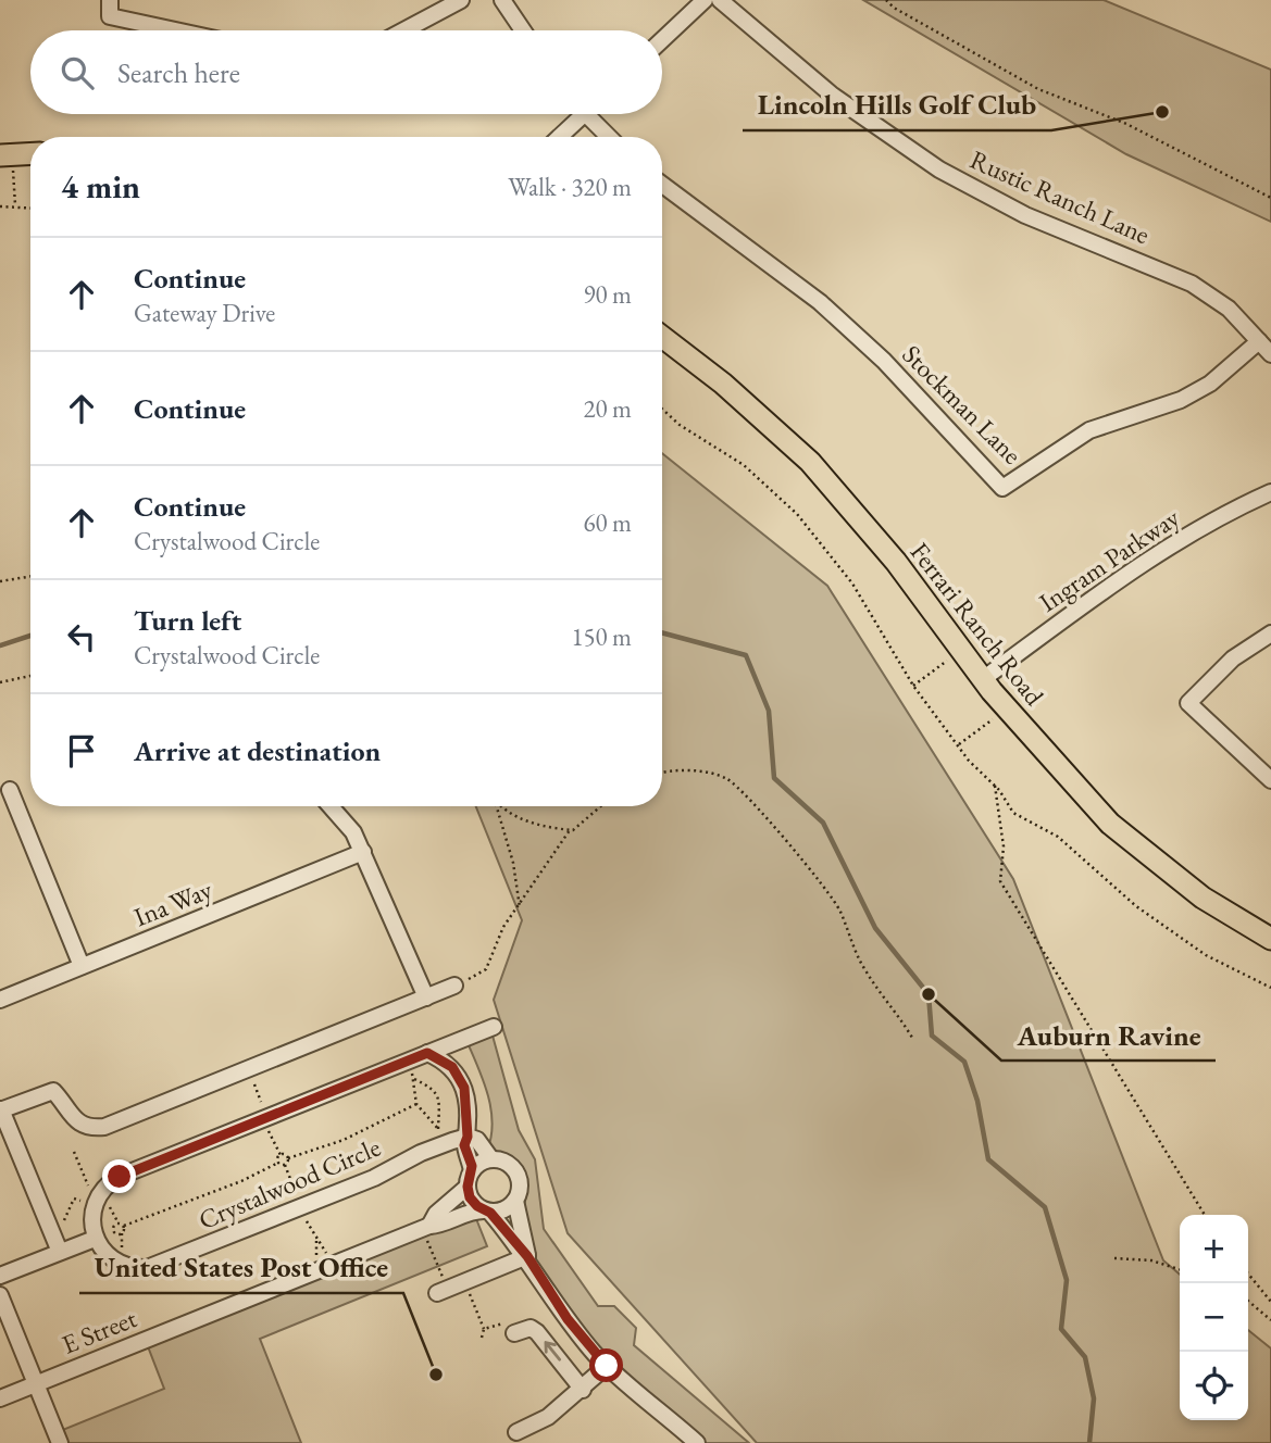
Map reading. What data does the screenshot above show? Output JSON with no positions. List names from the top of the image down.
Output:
{
  "streets": {
    "main road": ["Ferrari Ranch Road"],
    "street": [
      "Rustic Ranch Lane",
      "Stockman Lane",
      "Ingram Parkway",
      "Ina Way",
      "Crystalwood Circle",
      "E Street"
    ]
  },
  "crossings": [
    ["Rustic Ranch Lane", "Stockman Lane"],
    ["Ingram Parkway", "Ferrari Ranch Road"]
  ],
  "places": ["Lincoln Hills Golf Club", "Auburn Ravine", "United States Post Office"],
  "page": {
    "search": "Search here",
    "heading": ["4 min", "Walk · 320 m"],
    "list": [
      ["Continue", "Gateway Drive", "90 m"],
      ["Continue", "20 m"],
      ["Continue", "Crystalwood Circle", "60 m"],
      ["Turn left", "Crystalwood Circle", "150 m"],
      "Arrive at destination"
    ],
    "map_buttons": ["+", "−"]
  }
}
